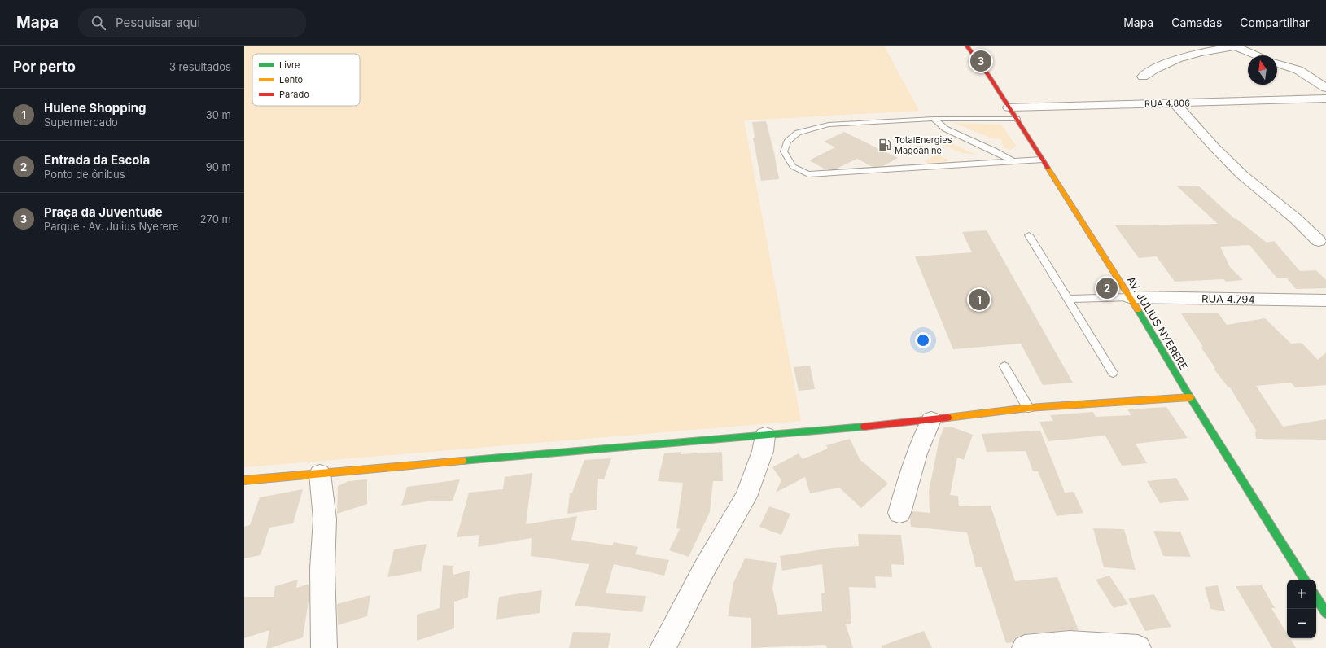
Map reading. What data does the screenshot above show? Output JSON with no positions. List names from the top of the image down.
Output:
{
  "streets": {
    "main road": ["AV. JULIUS NYERERE"],
    "street": ["RUA 4.806", "RUA 4.794"]
  },
  "crossings": [
    ["RUA 4.806", "AV. JULIUS NYERERE"],
    ["RUA 4.794", "AV. JULIUS NYERERE"]
  ],
  "places": {
    "fuel station": ["TotalEnergies Magoanine"]
  },
  "legend": ["Livre", "Lento", "Parado"],
  "north": "top",
  "page": {
    "header": "Mapa",
    "search": "Pesquisar aqui",
    "nav": ["Mapa", "Camadas", "Compartilhar"],
    "heading": ["Por perto", "3 resultados"],
    "pins": ["3", "2", "1"],
    "list": [
      {
        "mark": "1",
        "name": "Hulene Shopping",
        "note": "Supermercado",
        "value": "30 m"
      },
      {
        "mark": "2",
        "name": "Entrada da Escola",
        "note": "Ponto de ônibus",
        "value": "90 m"
      },
      {
        "mark": "3",
        "name": "Praça da Juventude",
        "note": "Parque · Av. Julius Nyerere",
        "value": "270 m"
      }
    ],
    "map_buttons": ["+", "−"]
  }
}
